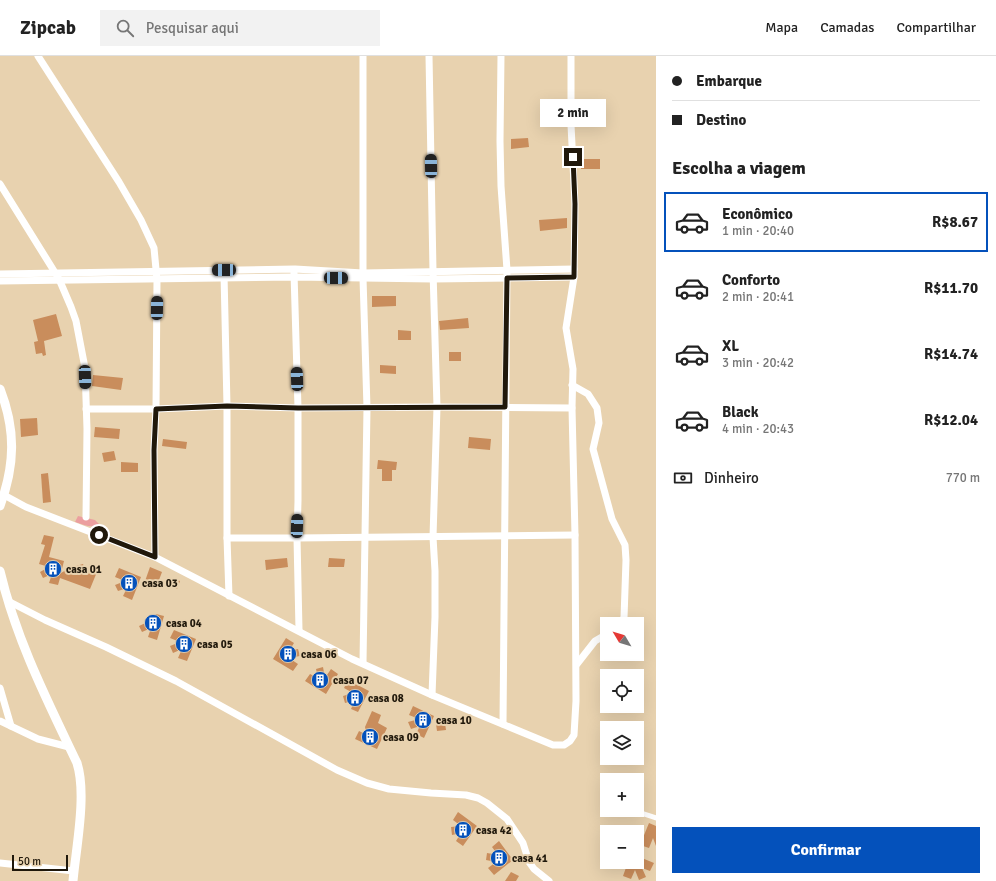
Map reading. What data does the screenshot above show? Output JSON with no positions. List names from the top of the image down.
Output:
{
  "places": {
    "building": [
      "casa 01",
      "casa 03",
      "casa 04",
      "casa 05",
      "casa 06",
      "casa 07",
      "casa 08",
      "casa 10",
      "casa 09",
      "casa 42",
      "casa 41"
    ]
  },
  "scale_bar": "50 m",
  "north": "top left",
  "page": {
    "header": "Zipcab",
    "search": "Pesquisar aqui",
    "nav": ["Mapa", "Camadas", "Compartilhar"],
    "banner": ["Embarque", "Destino"],
    "bubble": "2 min",
    "heading": "Escolha a viagem",
    "list": [
      {
        "name": "Econômico",
        "note": "1 min · 20:40",
        "value": "R$8.67"
      },
      {
        "name": "Conforto",
        "note": "2 min · 20:41",
        "value": "R$11.70"
      },
      {
        "name": "XL",
        "note": "3 min · 20:42",
        "value": "R$14.74"
      },
      {
        "name": "Black",
        "note": "4 min · 20:43",
        "value": "R$12.04"
      }
    ],
    "pay": ["Dinheiro", "770 m"],
    "map_buttons": ["+", "−"],
    "buttons": "Confirmar",
    "scale": "50 m"
  }
}
